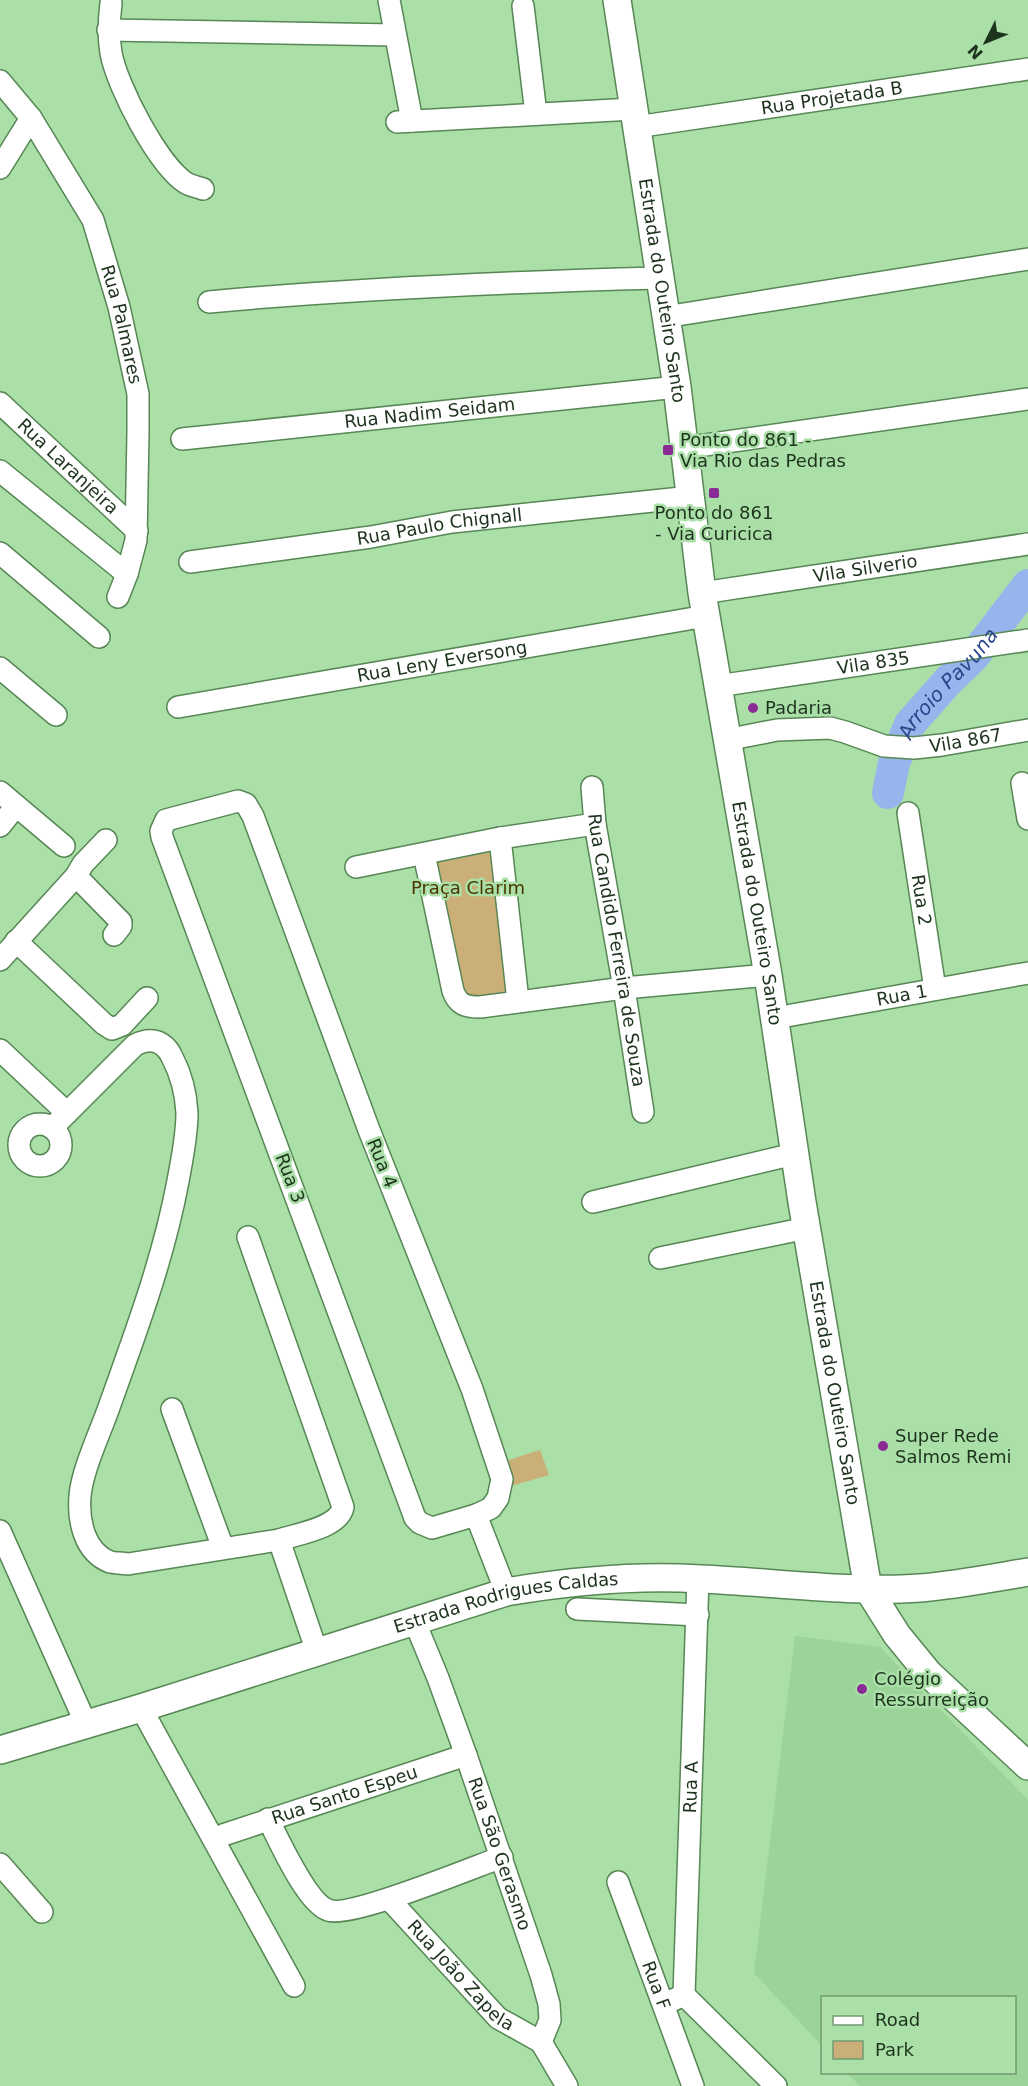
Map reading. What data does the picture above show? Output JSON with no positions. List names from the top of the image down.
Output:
{
  "streets": {
    "street": [
      "Rua Projetada B",
      "Estrada do Outeiro Santo",
      "Rua Palmares",
      "Rua Nadim Seidam",
      "Rua Laranjeira",
      "Rua Paulo Chignall",
      "Vila Silverio",
      "Rua Leny Eversong",
      "Vila 835",
      "Vila 867",
      "Rua 2",
      "Rua Candido Ferreira de Souza",
      "Rua 1",
      "Rua 4",
      "Rua 3",
      "Estrada Rodrigues Caldas",
      "Rua A",
      "Rua Santo Espeu",
      "Rua São Gerasmo",
      "Rua João Zapela",
      "Rua F"
    ]
  },
  "crossings": [
    ["Rua Projetada B", "Estrada do Outeiro Santo"],
    ["Estrada do Outeiro Santo", "Rua Nadim Seidam"],
    ["Estrada do Outeiro Santo", "Rua Paulo Chignall"],
    ["Estrada do Outeiro Santo", "Vila Silverio"],
    ["Estrada do Outeiro Santo", "Rua Leny Eversong"],
    ["Estrada do Outeiro Santo", "Vila 835"],
    ["Estrada do Outeiro Santo", "Vila 867"],
    ["Estrada do Outeiro Santo", "Rua 1"],
    ["Estrada do Outeiro Santo", "Estrada Rodrigues Caldas"],
    ["Rua Palmares", "Rua Laranjeira"],
    ["Vila Silverio", "Rua Leny Eversong"],
    ["Rua 2", "Rua 1"],
    ["Rua 4", "Rua 3"],
    ["Estrada Rodrigues Caldas", "Rua A"],
    ["Estrada Rodrigues Caldas", "Rua São Gerasmo"],
    ["Rua Santo Espeu", "Rua São Gerasmo"],
    ["Rua São Gerasmo", "Rua João Zapela"]
  ],
  "water": ["Arroio Pavuna"],
  "parks": ["Praça Clarim"],
  "places": {
    "transit": ["Ponto do 861 - Via Rio das Pedras", "Ponto do 861 - Via Curicica"],
    "other": ["Padaria", "Super Rede Salmos Remi", "Colégio Ressurreição"]
  },
  "legend": ["Road", "Park"],
  "north": "bottom left"
}
